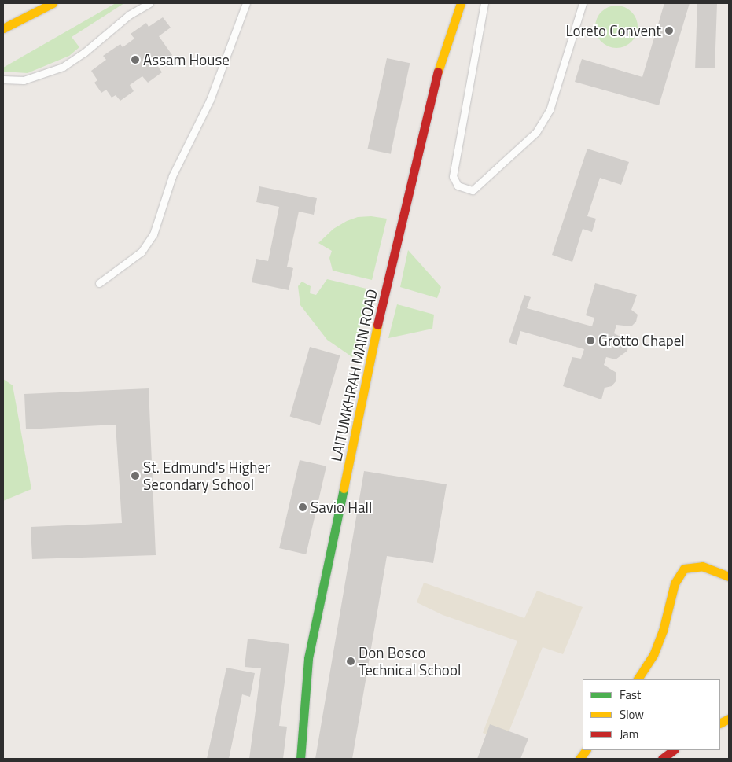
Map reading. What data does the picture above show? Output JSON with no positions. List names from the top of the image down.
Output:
{
  "streets": {
    "main road": ["LAITUMKHRAH MAIN ROAD"]
  },
  "places": [
    "Loreto Convent",
    "Assam House",
    "Grotto Chapel",
    "St. Edmund's Higher Secondary School",
    "Savio Hall",
    "Don Bosco Technical School"
  ],
  "legend": ["Fast", "Slow", "Jam"]
}
